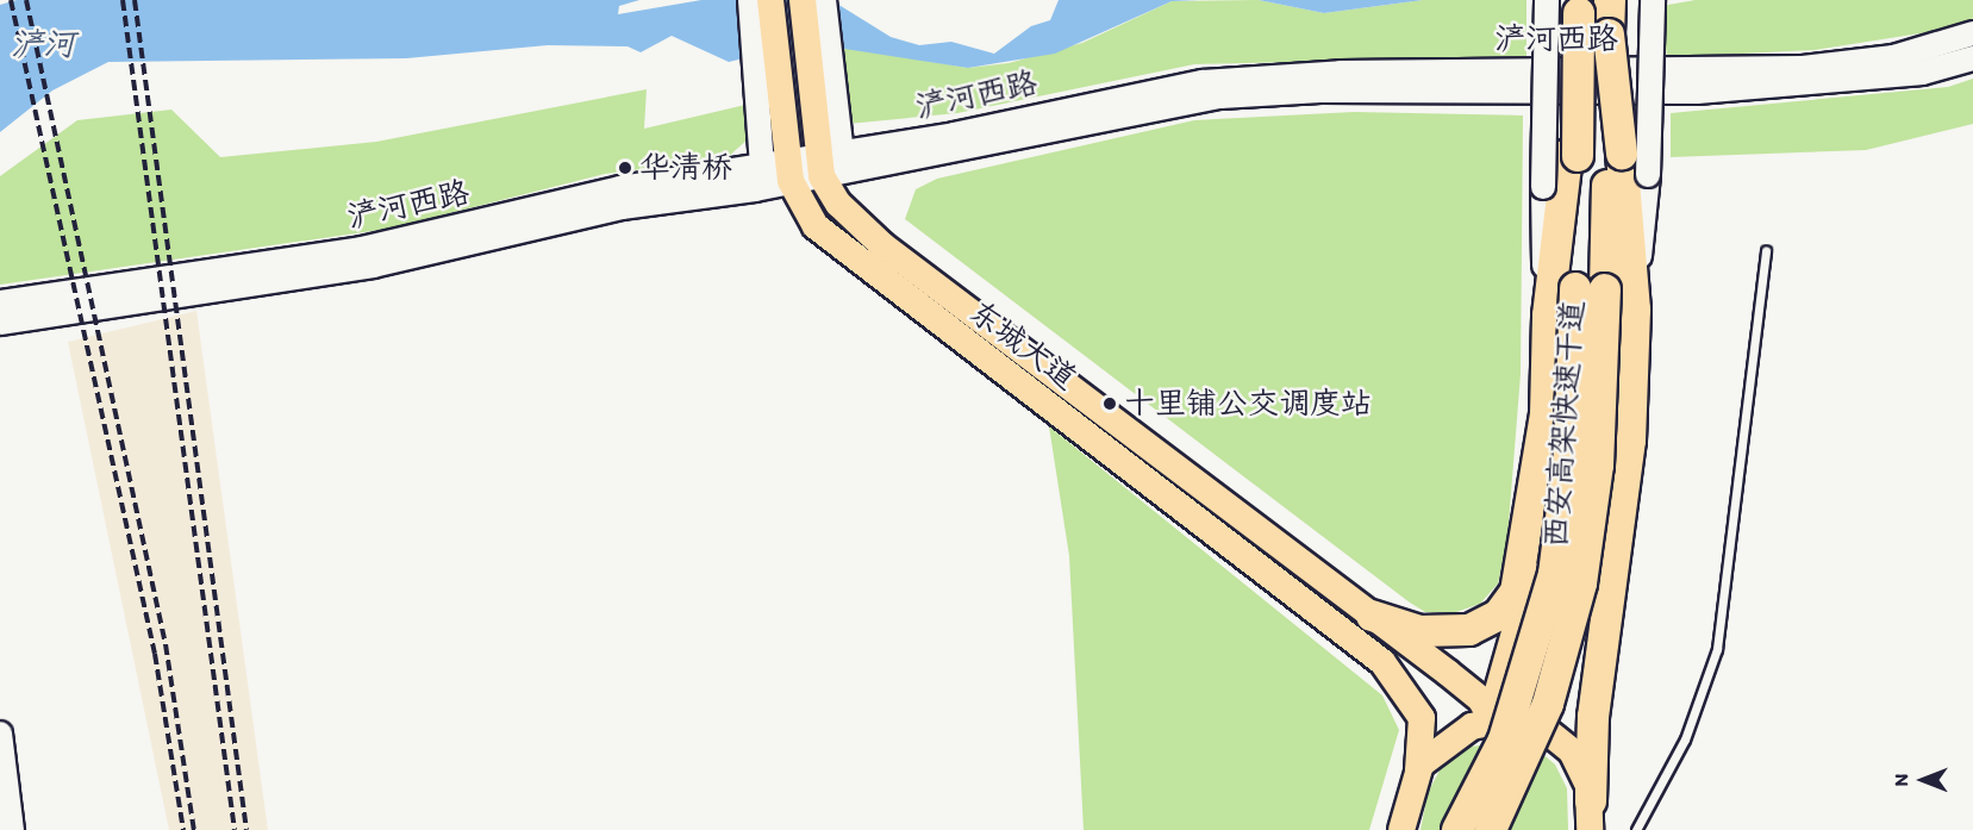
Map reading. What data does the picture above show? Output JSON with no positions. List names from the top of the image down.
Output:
{
  "streets": {
    "highway": ["西安高架快速干道"],
    "main road": ["浐河西路", "东城大道"]
  },
  "crossings": [
    ["浐河西路", "东城大道"]
  ],
  "water": ["浐河"],
  "places": ["华清桥", "十里铺公交调度站"],
  "north": "left"
}
